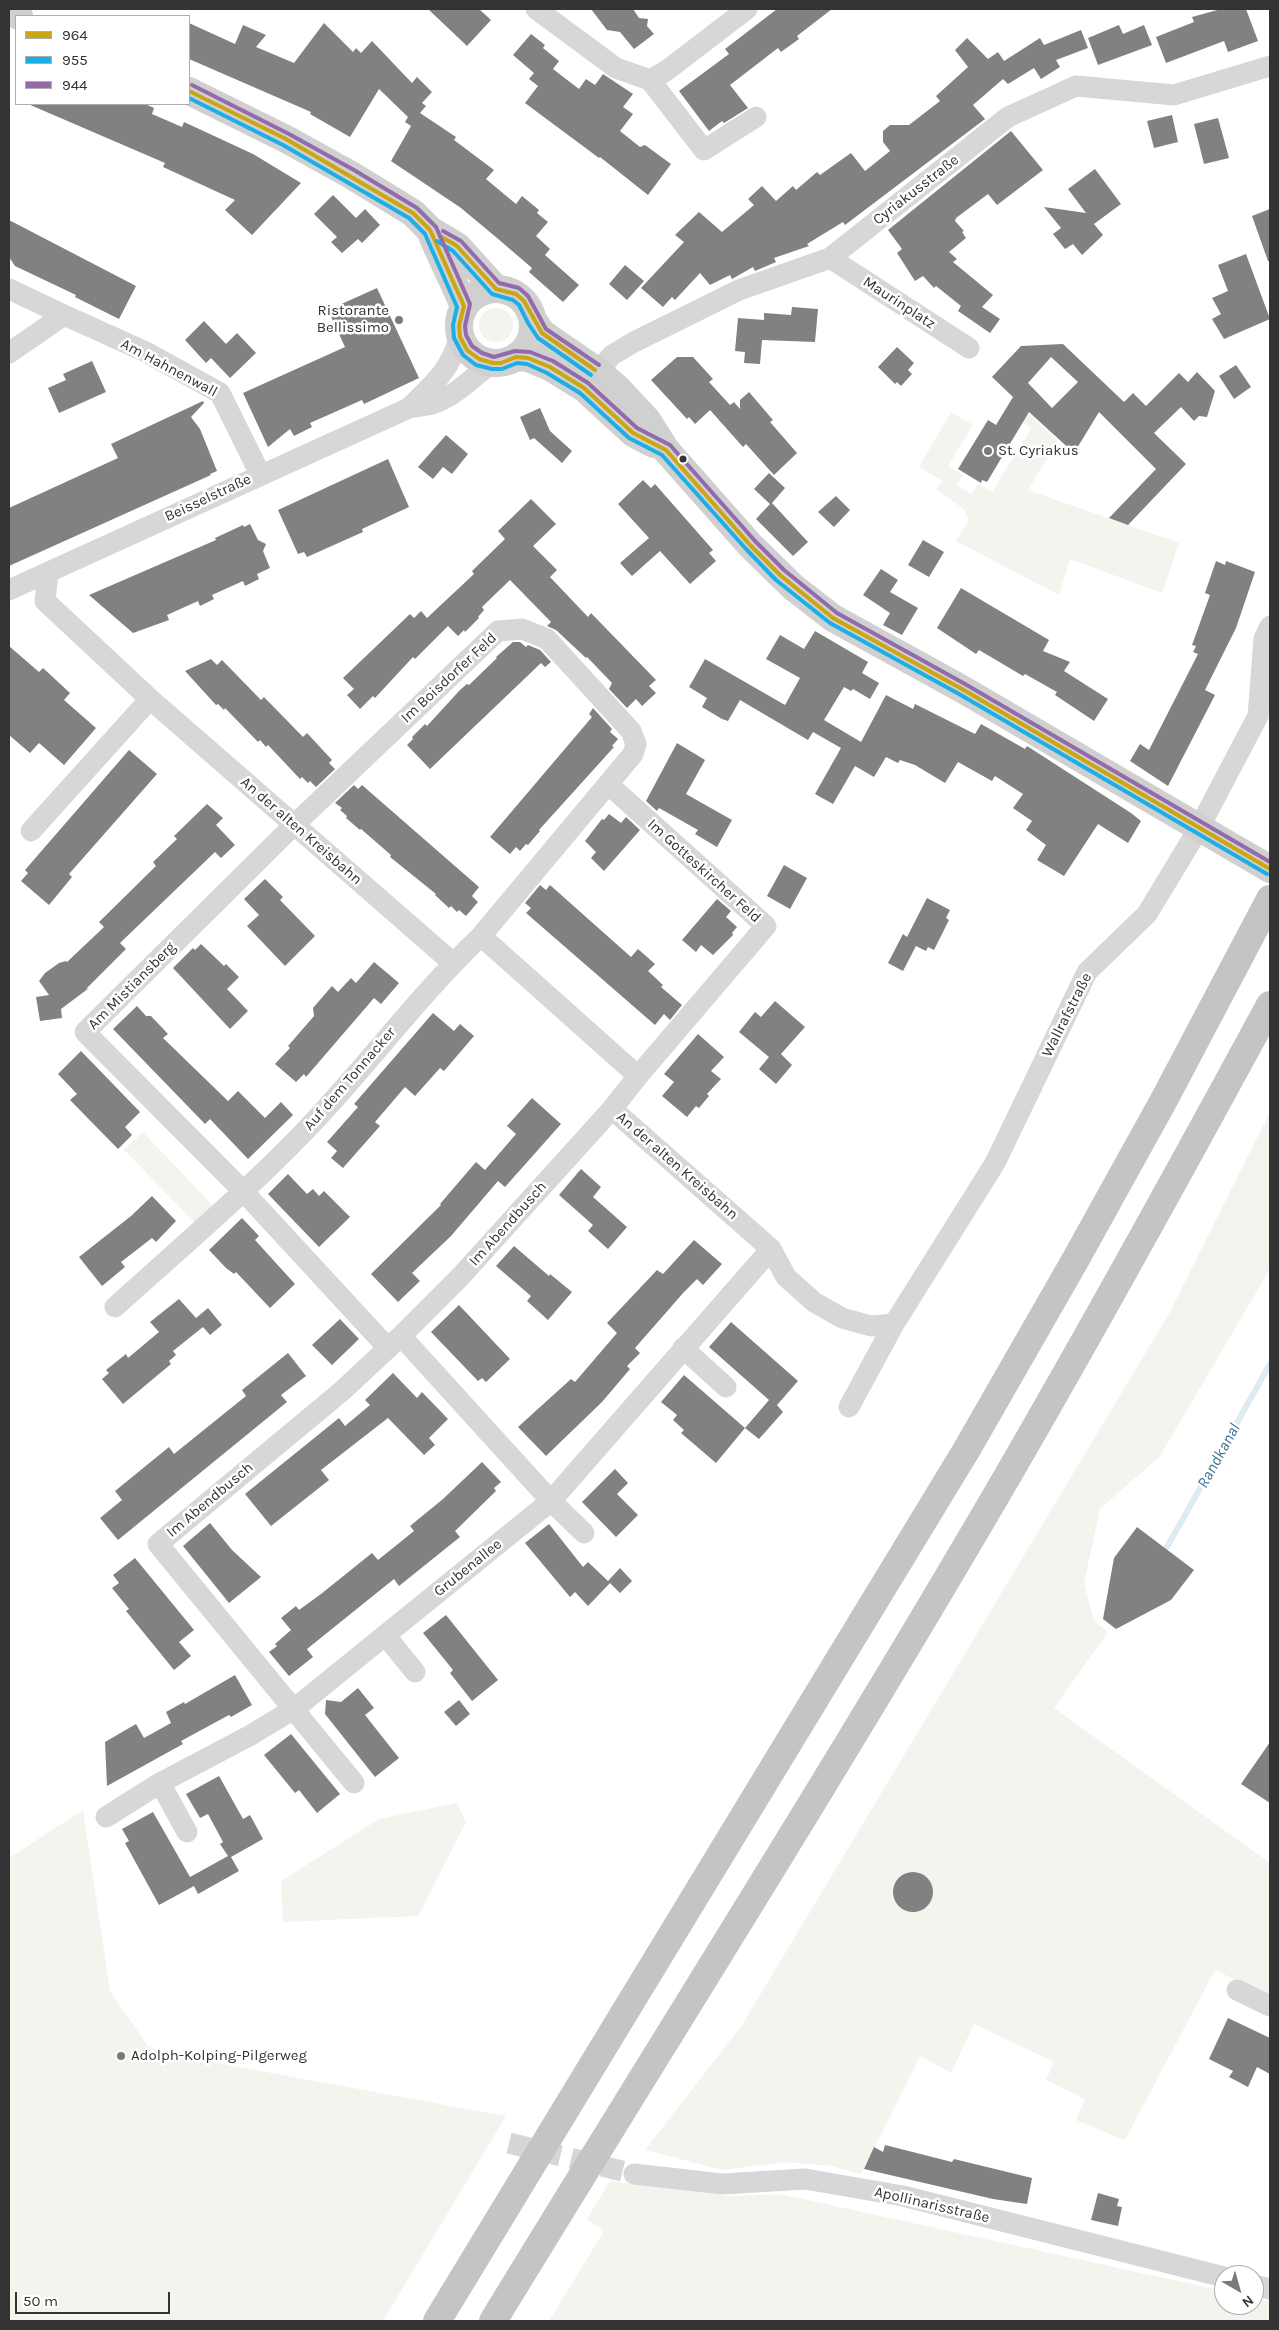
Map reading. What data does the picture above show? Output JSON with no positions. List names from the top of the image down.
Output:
{
  "streets": {
    "street": [
      "Cyriakusstraße",
      "Maurinplatz",
      "Am Hahnenwall",
      "Beisselstraße",
      "Im Boisdorfer Feld",
      "An der alten Kreisbahn",
      "Im Gotteskircher Feld",
      "Am Mistiansberg",
      "Wallrafstraße",
      "Auf dem Tonnacker",
      "Im Abendbusch",
      "Grubenallee",
      "Apollinarisstraße"
    ]
  },
  "crossings": [
    ["Cyriakusstraße", "Maurinplatz"],
    ["Am Hahnenwall", "Beisselstraße"],
    ["Beisselstraße", "An der alten Kreisbahn"],
    ["Im Boisdorfer Feld", "An der alten Kreisbahn"],
    ["Im Boisdorfer Feld", "Im Gotteskircher Feld"],
    ["Im Boisdorfer Feld", "Am Mistiansberg"],
    ["Im Boisdorfer Feld", "Auf dem Tonnacker"],
    ["An der alten Kreisbahn", "Im Gotteskircher Feld"],
    ["An der alten Kreisbahn", "Am Mistiansberg"],
    ["An der alten Kreisbahn", "Wallrafstraße"],
    ["An der alten Kreisbahn", "Auf dem Tonnacker"],
    ["An der alten Kreisbahn", "Im Abendbusch"],
    ["An der alten Kreisbahn", "Grubenallee"],
    ["Am Mistiansberg", "Auf dem Tonnacker"],
    ["Im Abendbusch", "Grubenallee"]
  ],
  "water": ["Randkanal"],
  "places": ["Ristorante Bellissimo", "St. Cyriakus", "Adolph-Kolping-Pilgerweg"],
  "lines": ["transit line 944", "transit line 964", "transit line 955"],
  "legend": ["964", "955", "944"],
  "scale_bar": "50 m",
  "north": "bottom right"
}
